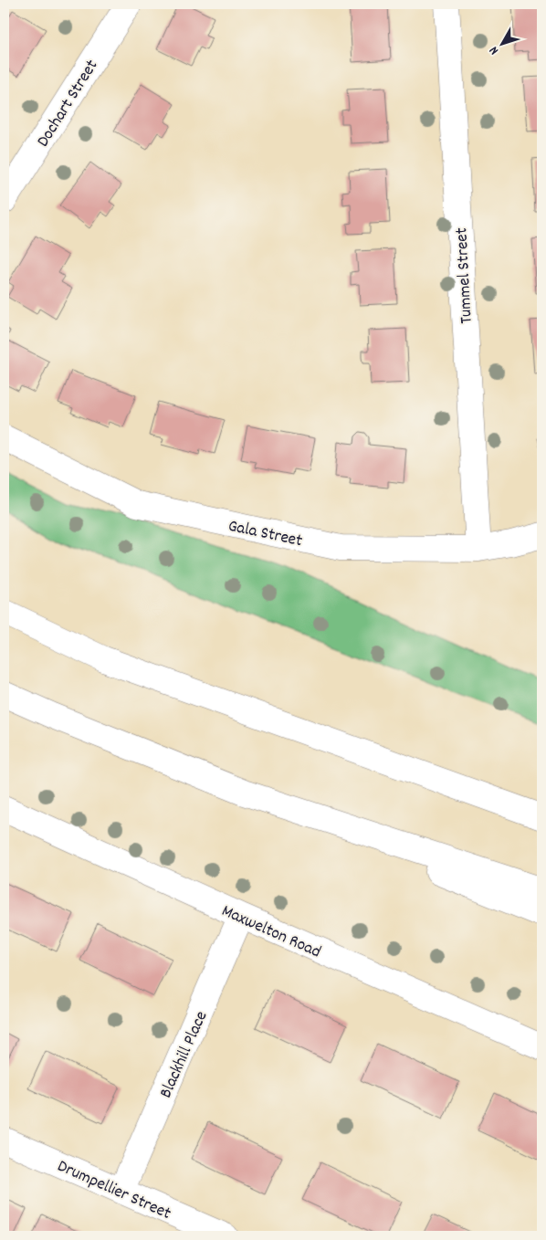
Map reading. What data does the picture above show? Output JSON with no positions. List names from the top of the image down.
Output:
{
  "streets": {
    "main road": [
      "Dochart Street",
      "Tummel Street",
      "Gala Street",
      "Maxwelton Road",
      "Blackhill Place",
      "Drumpellier Street"
    ]
  },
  "crossings": [
    ["Tummel Street", "Gala Street"],
    ["Maxwelton Road", "Blackhill Place"],
    ["Blackhill Place", "Drumpellier Street"]
  ],
  "north": "bottom left"
}
